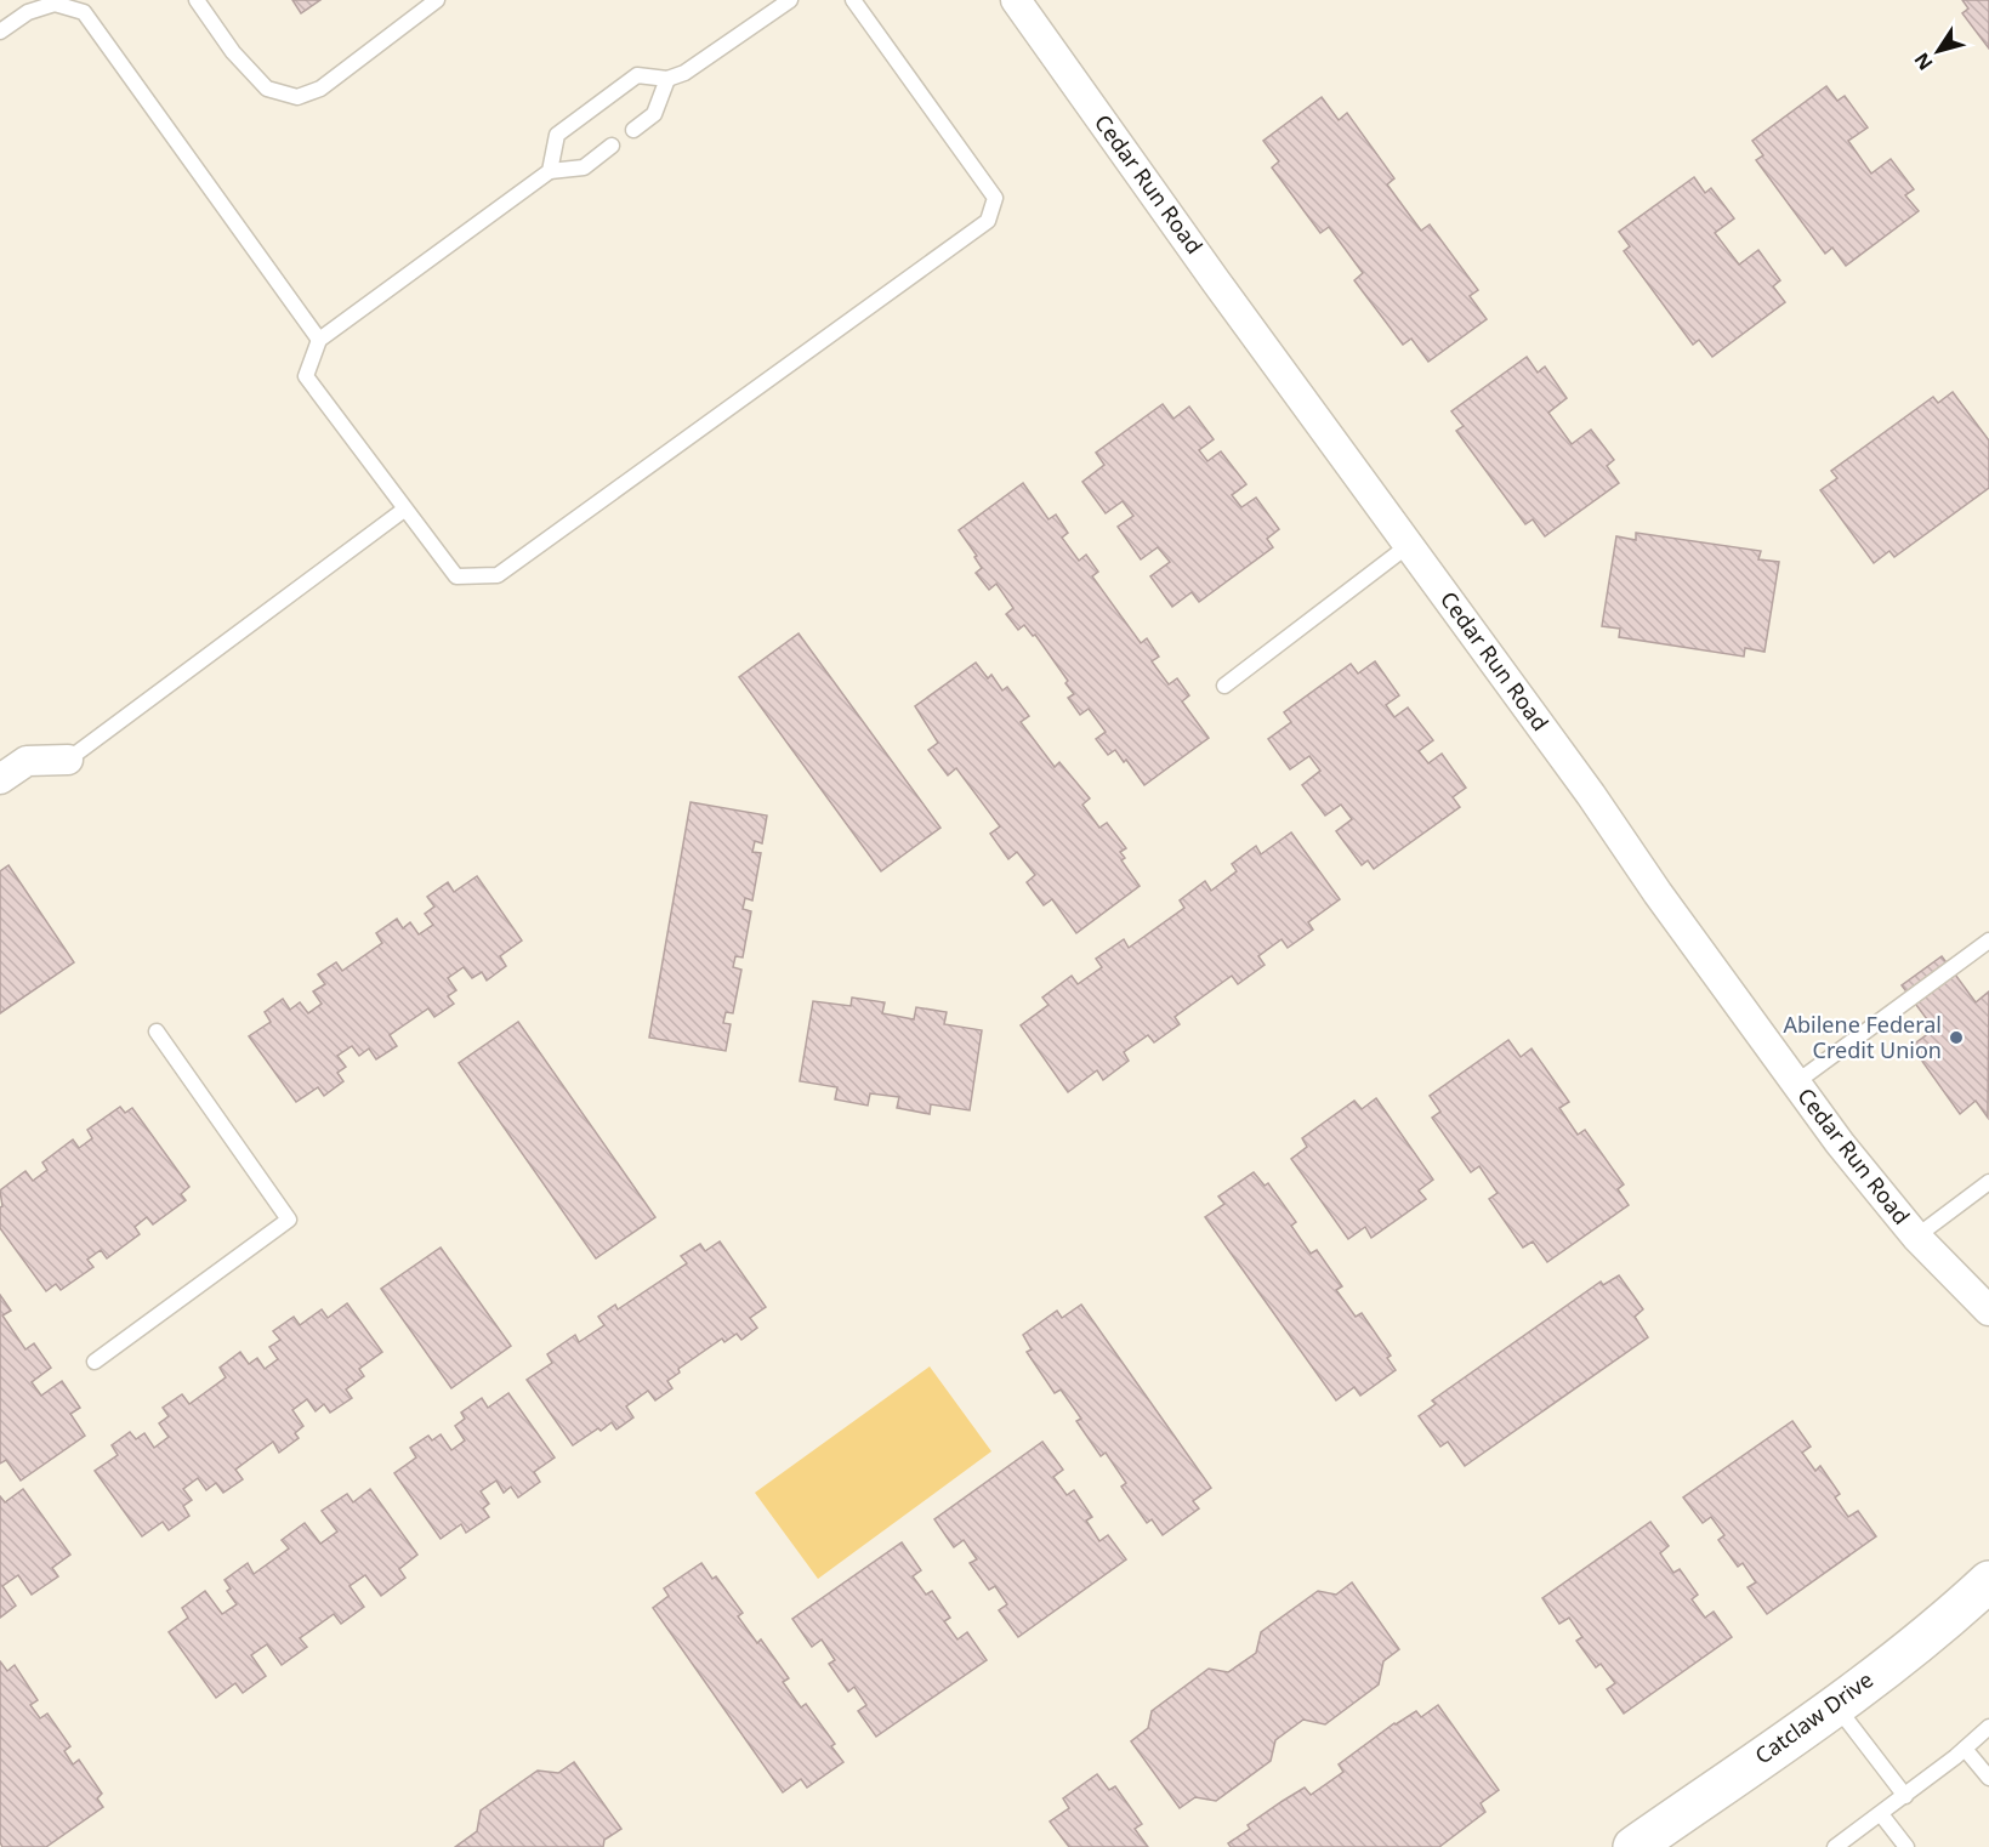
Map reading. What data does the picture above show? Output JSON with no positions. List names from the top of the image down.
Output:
{
  "streets": {
    "street": ["Cedar Run Road", "Catclaw Drive"]
  },
  "places": ["Abilene Federal Credit Union"],
  "north": "bottom left"
}
